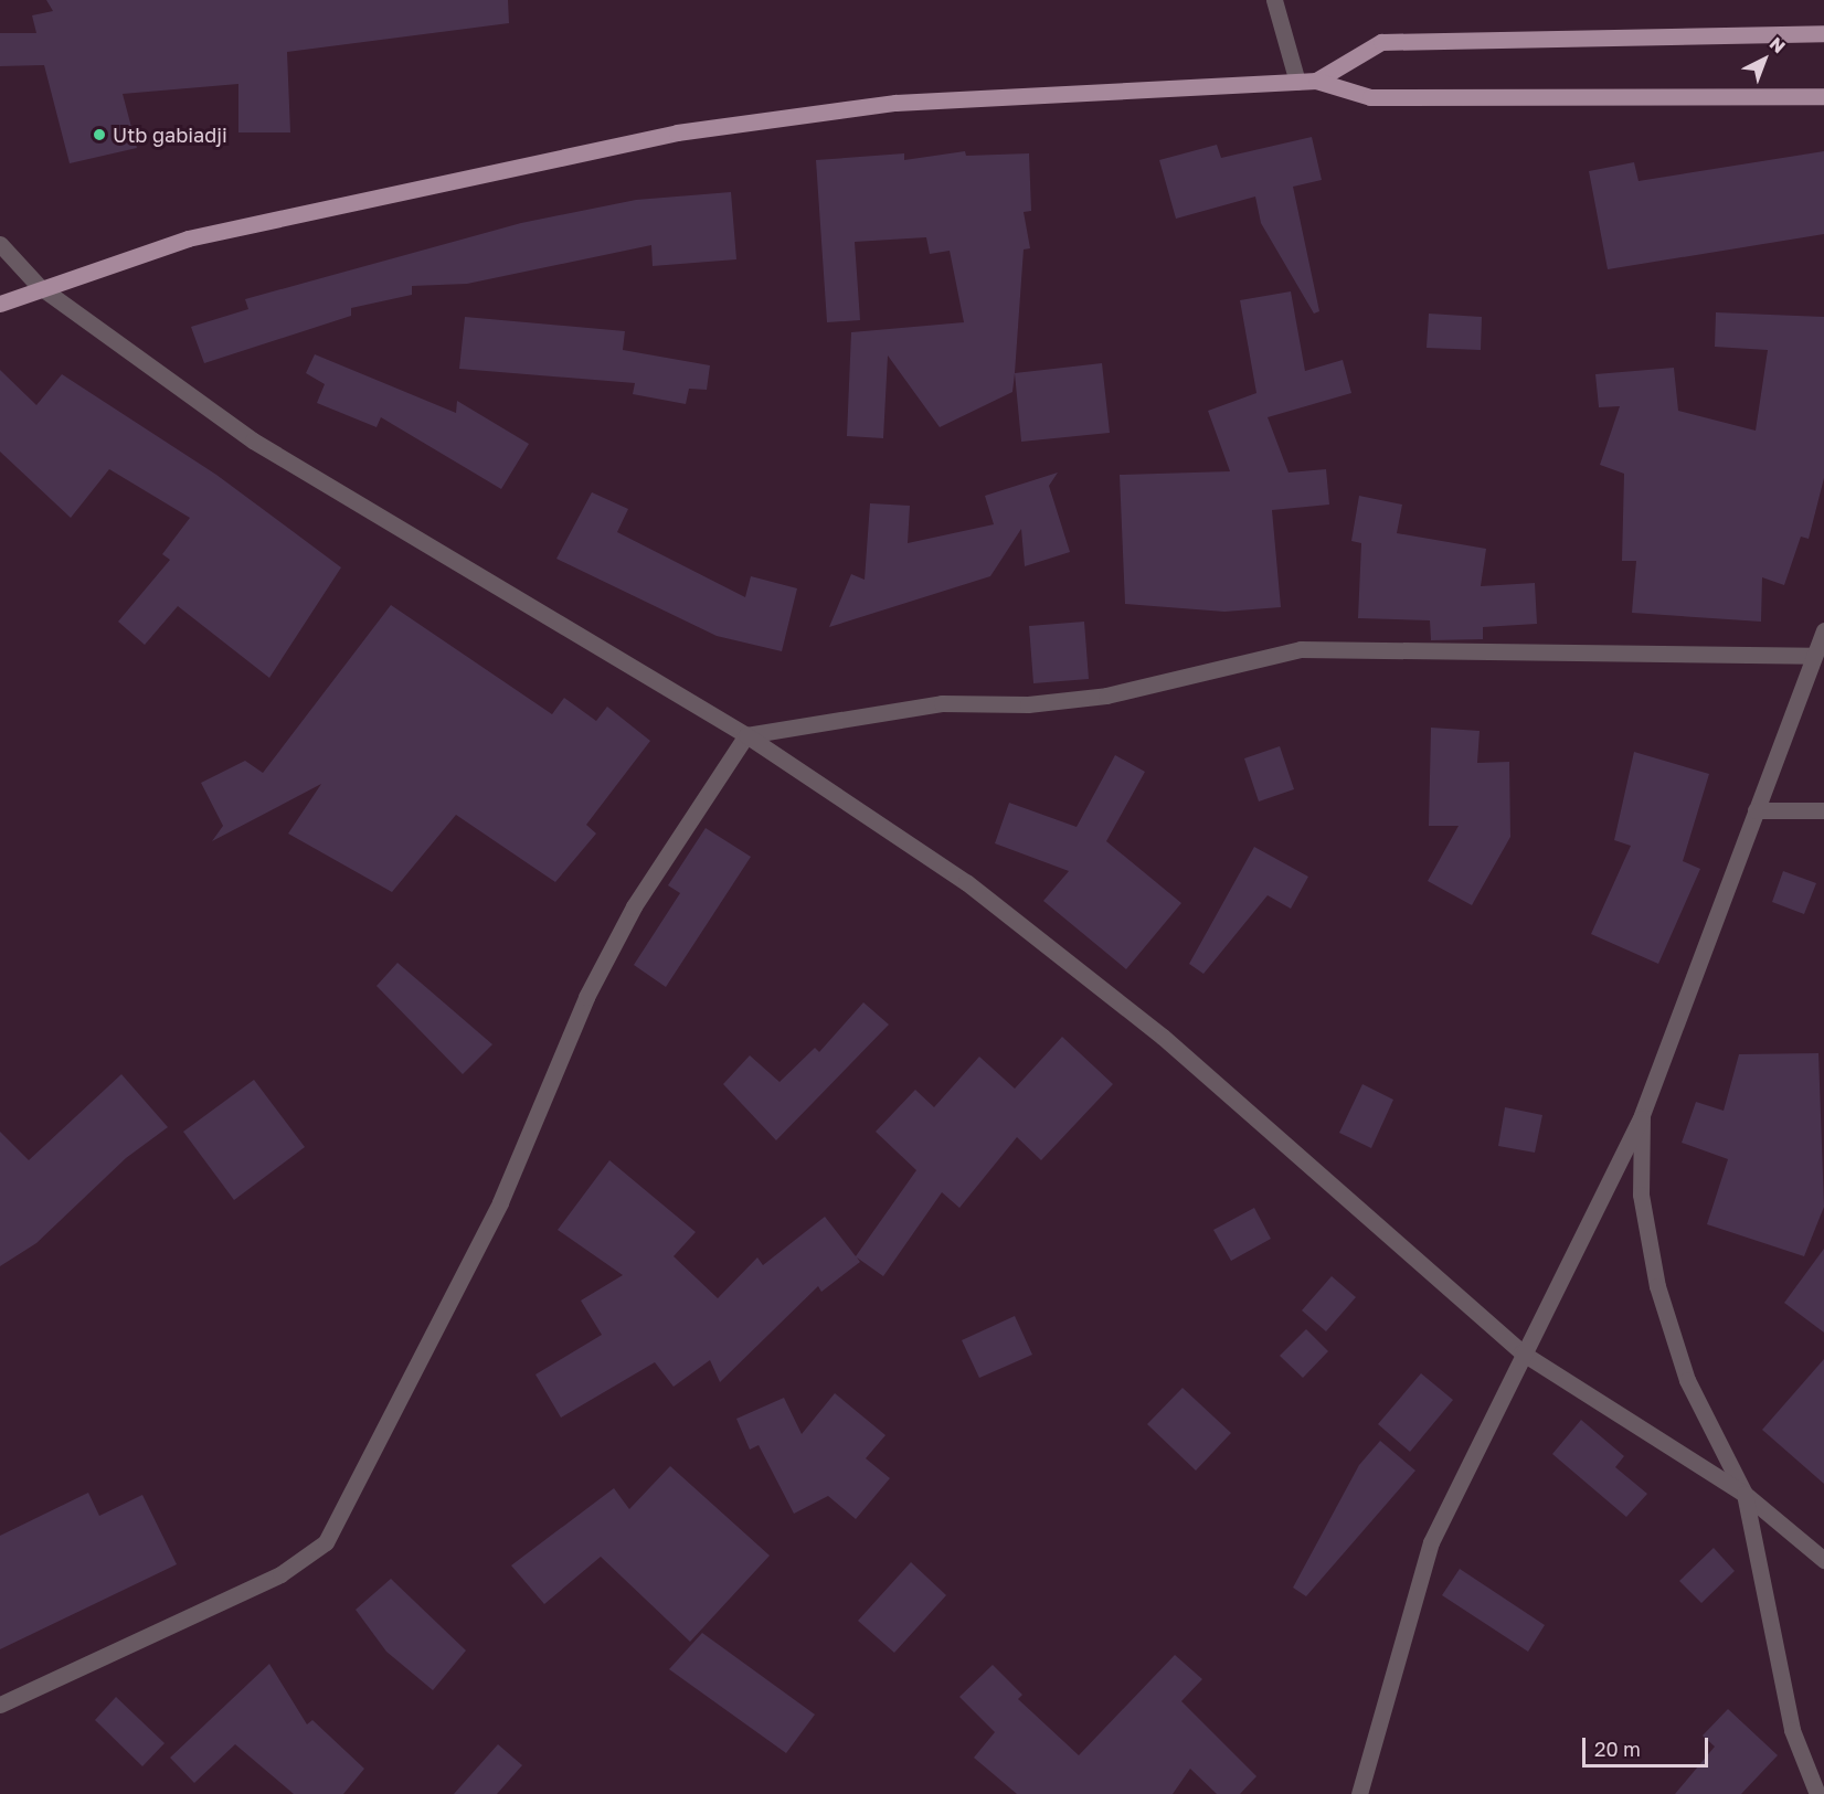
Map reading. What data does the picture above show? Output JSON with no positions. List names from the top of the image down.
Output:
{
  "places": ["Utb gabiadji"],
  "scale_bar": "20 m",
  "north": "top right"
}
